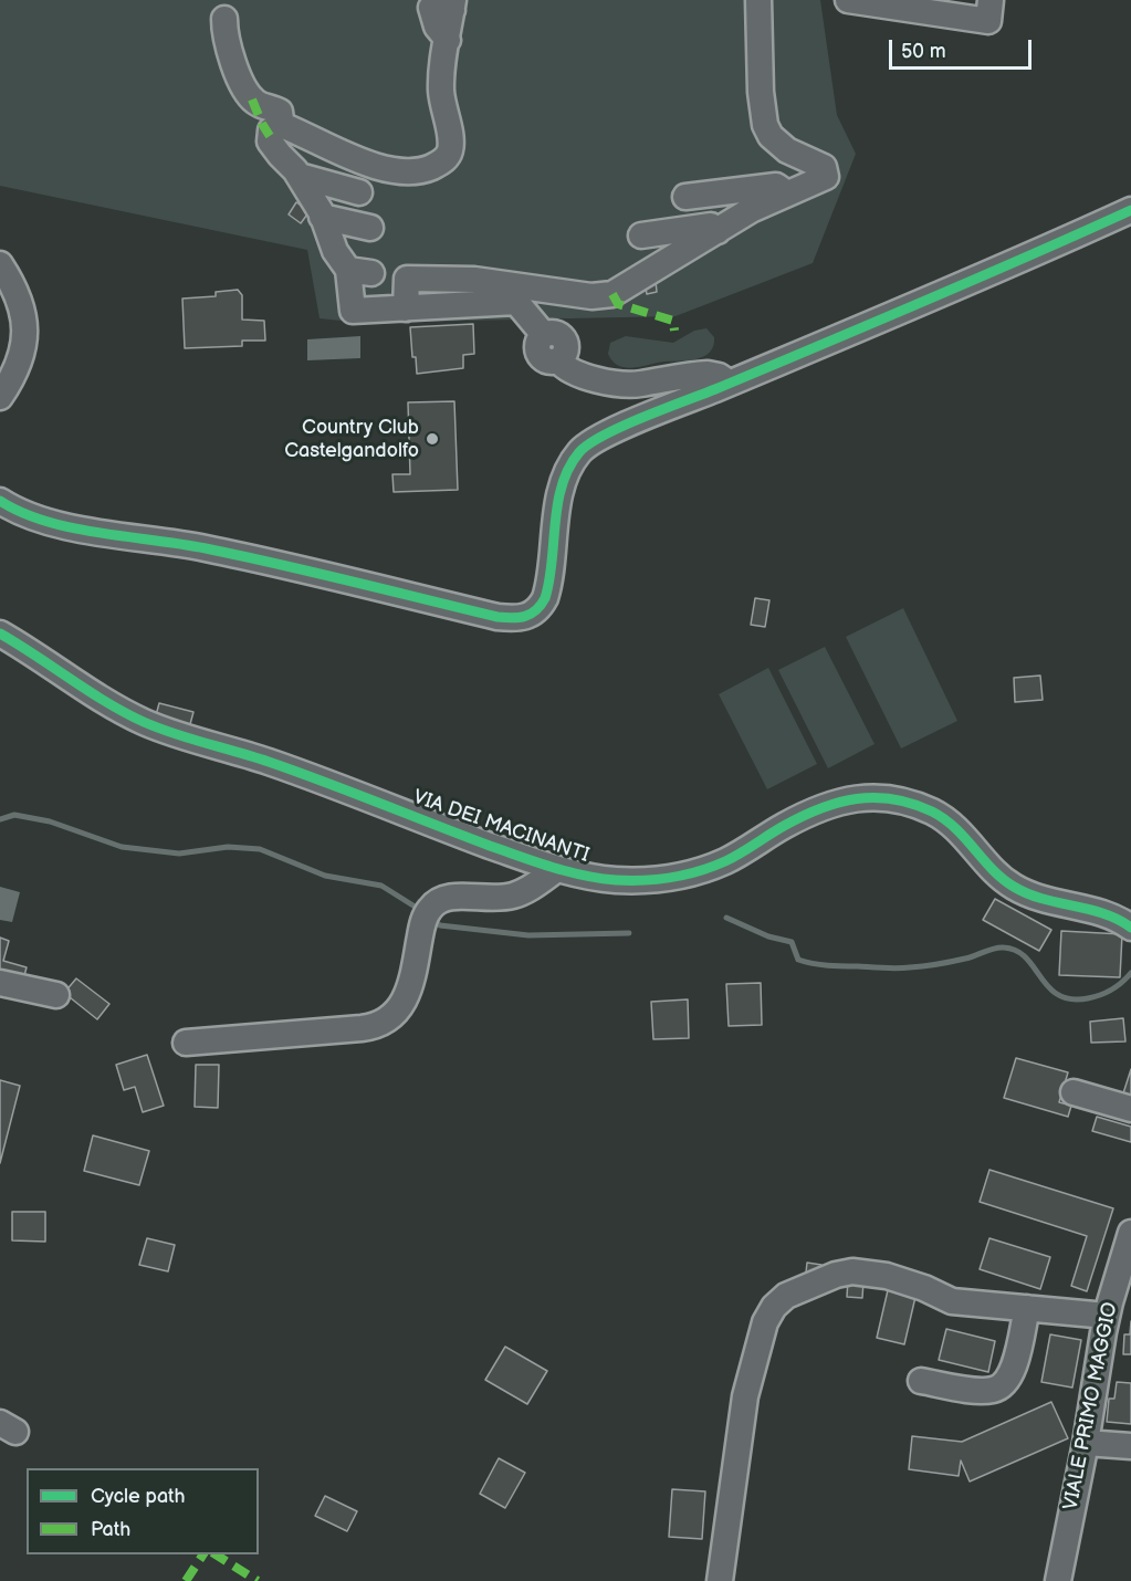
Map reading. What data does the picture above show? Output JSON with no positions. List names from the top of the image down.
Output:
{
  "streets": {
    "street": ["VIA DEI MACINANTI", "VIALE PRIMO MAGGIO"]
  },
  "places": ["Country Club Castelgandolfo"],
  "legend": ["Cycle path", "Path"],
  "scale_bar": "50 m"
}
